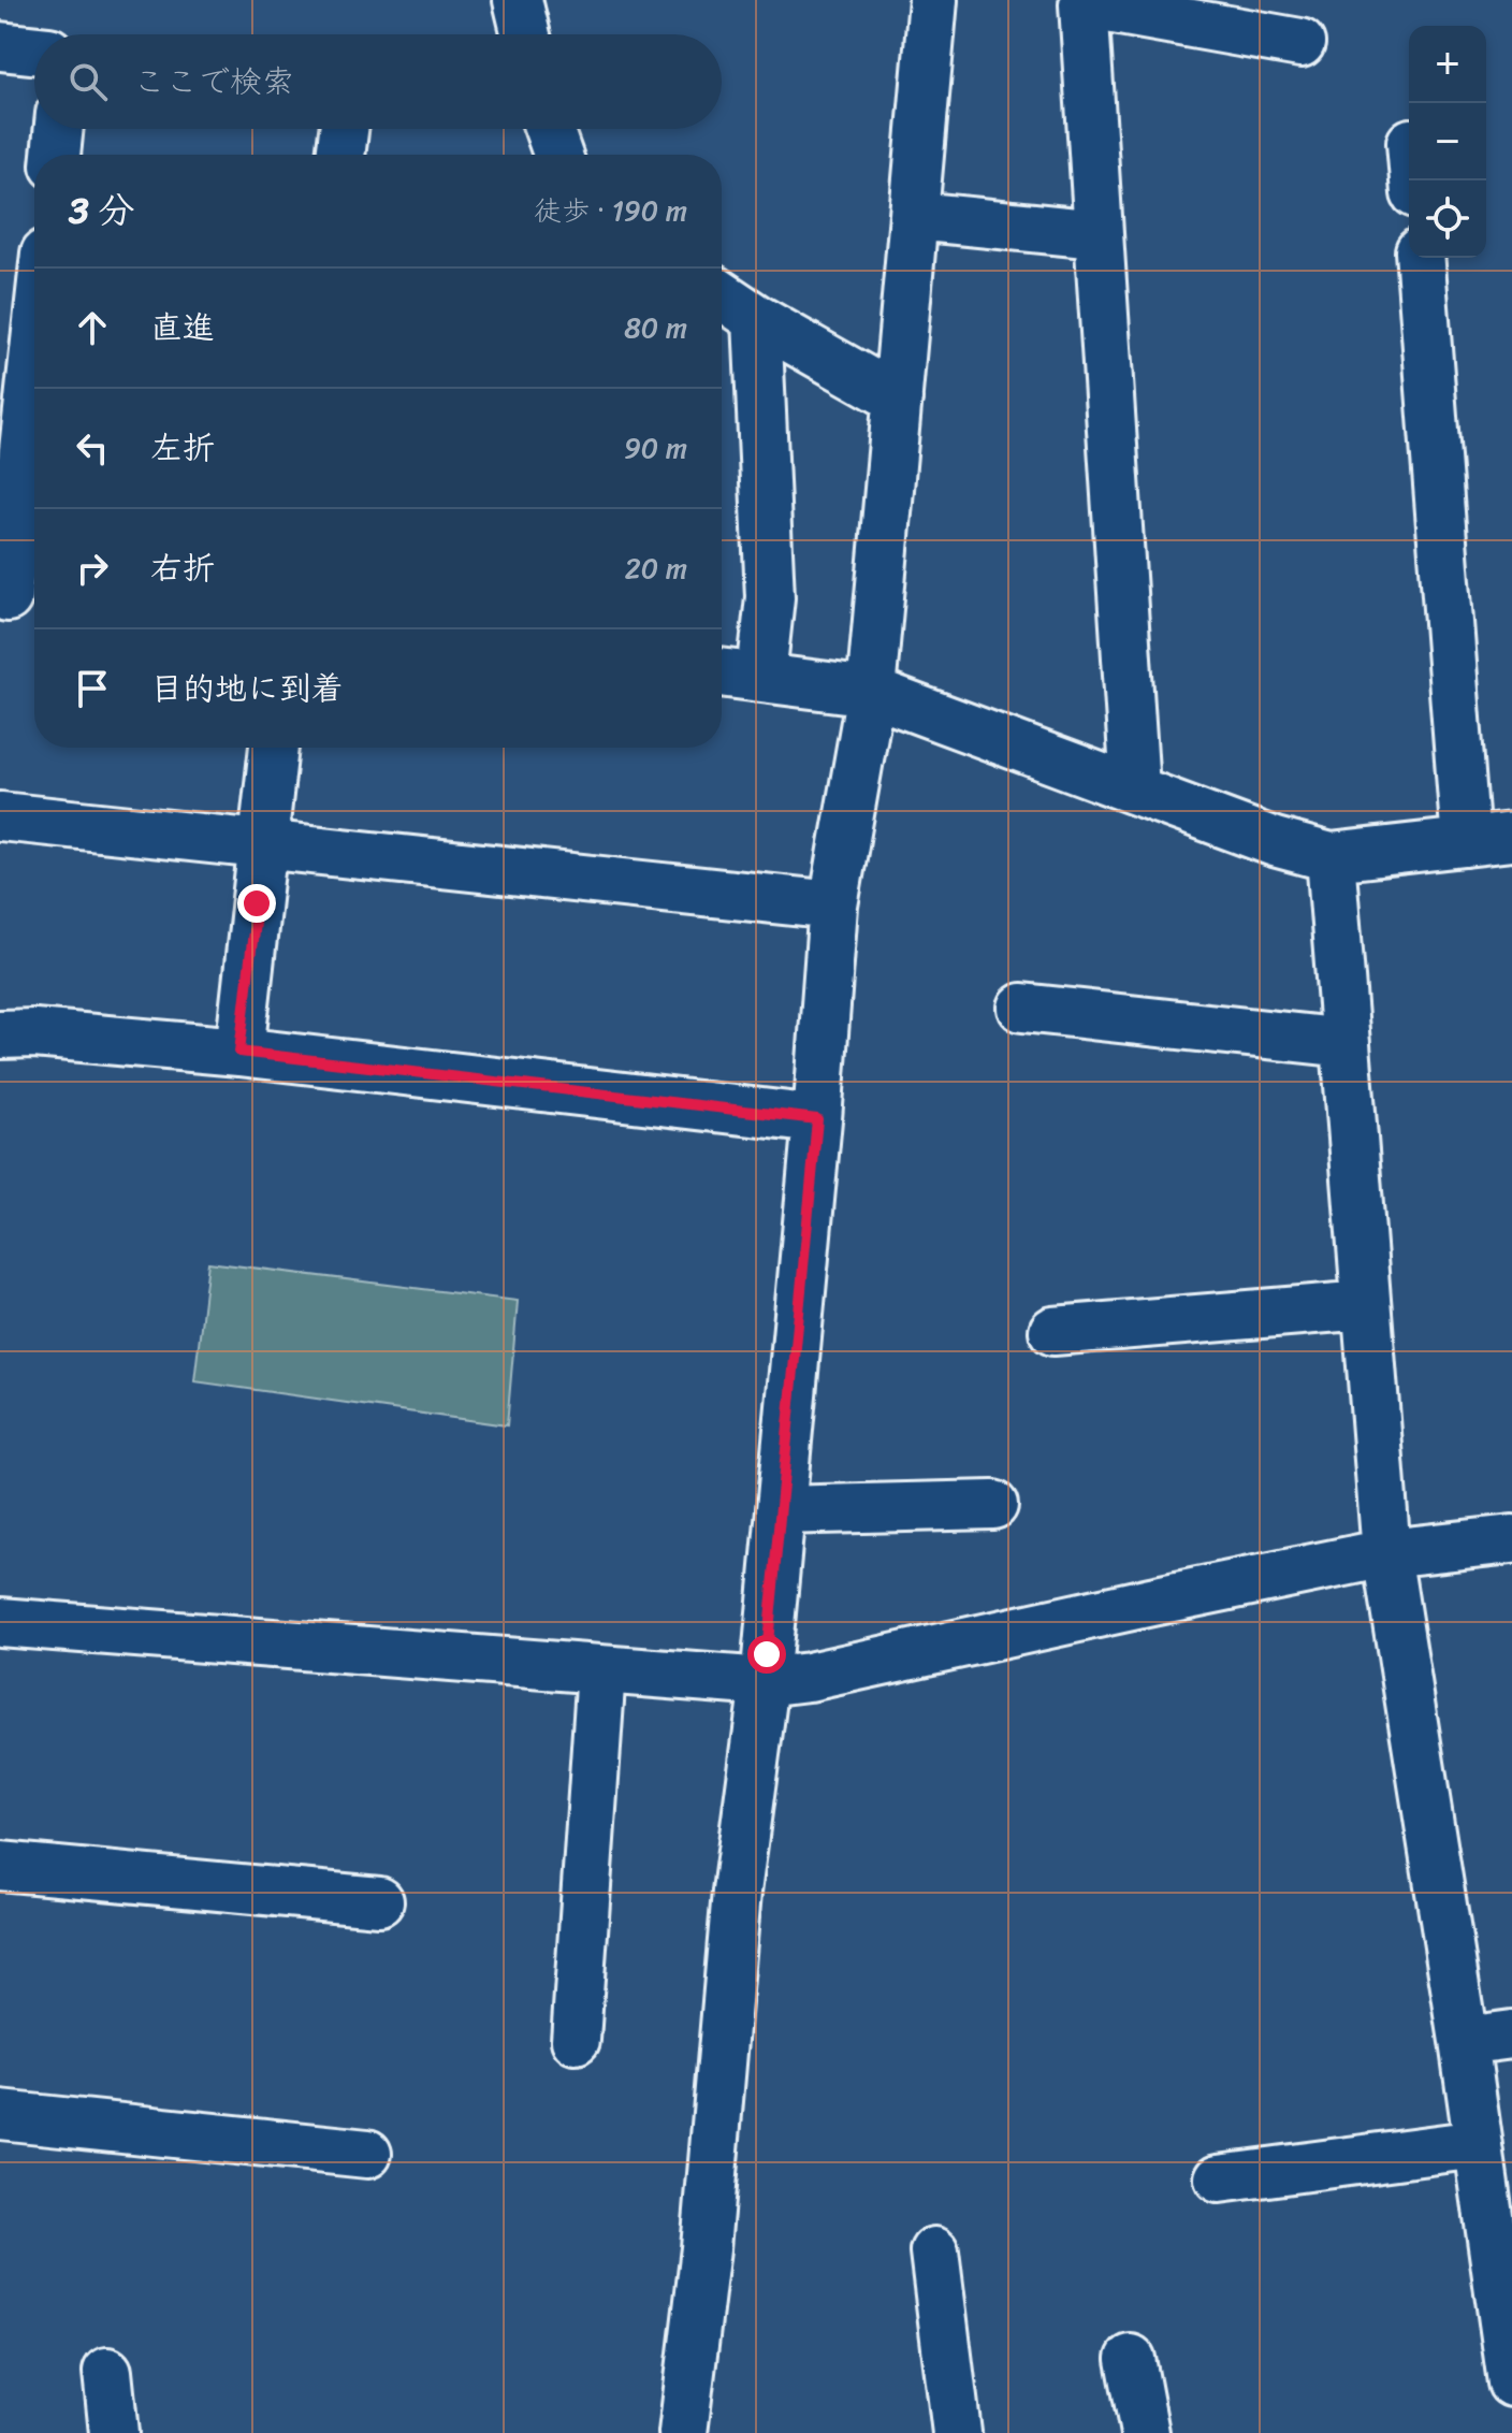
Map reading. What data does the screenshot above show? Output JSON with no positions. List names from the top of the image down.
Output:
{
  "page": {
    "map_buttons": ["+", "−"],
    "search": "ここで検索",
    "heading": ["3 分", "徒歩 · 190 m"],
    "list": [
      ["直進", "80 m"],
      ["左折", "90 m"],
      ["右折", "20 m"],
      "目的地に到着"
    ]
  }
}
